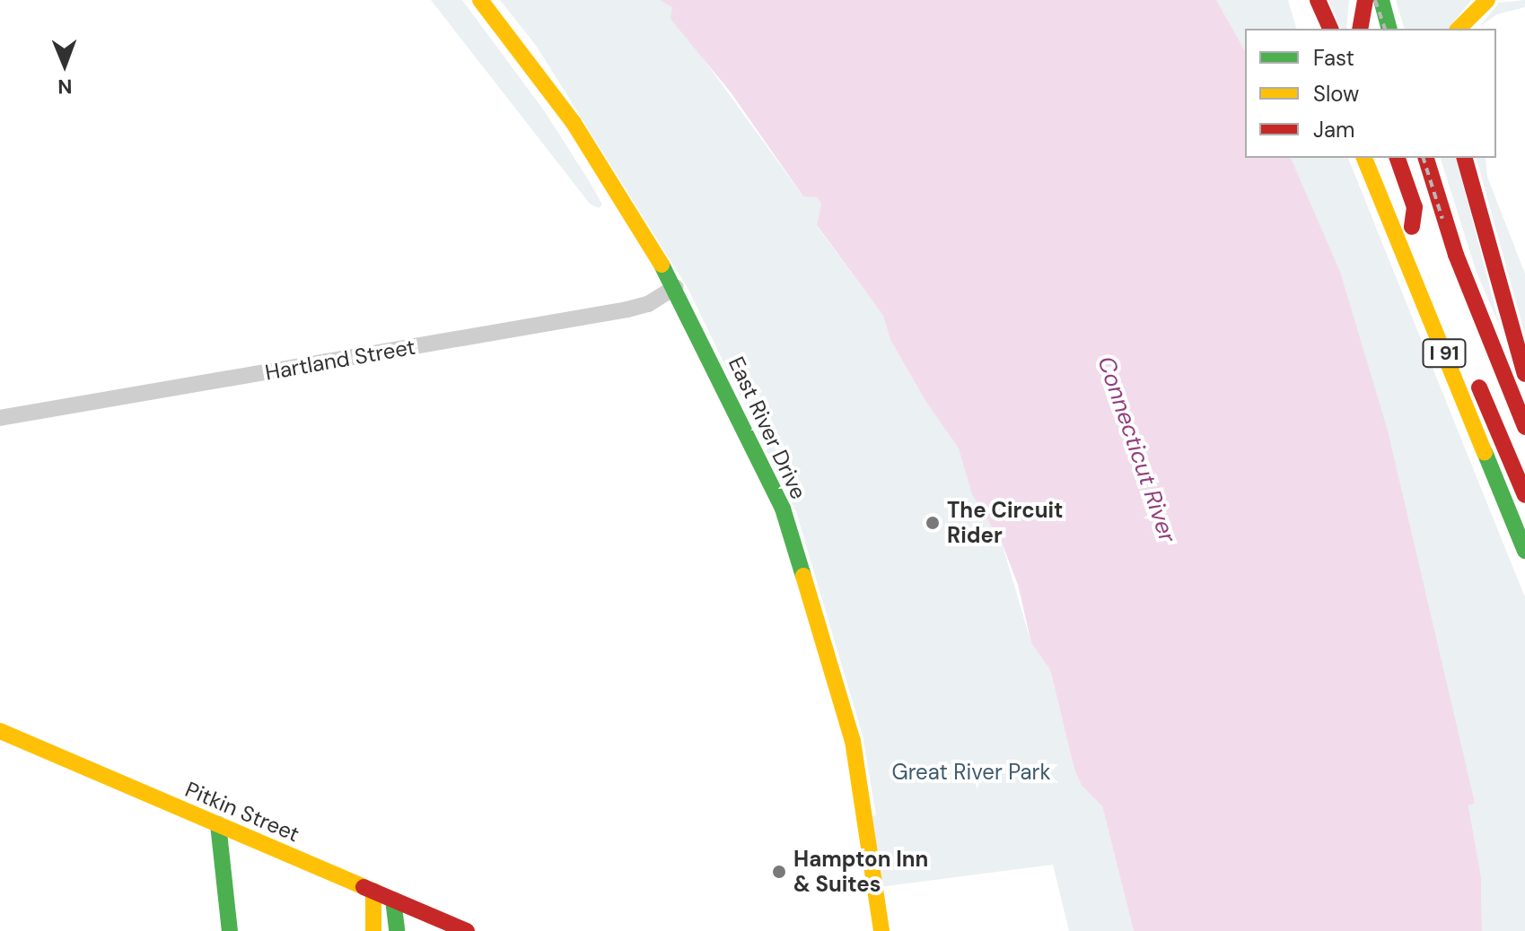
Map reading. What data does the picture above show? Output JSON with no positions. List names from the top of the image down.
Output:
{
  "streets": {
    "main road": ["I 91", "East River Drive", "Pitkin Street"],
    "street": ["Hartland Street"]
  },
  "crossings": [
    ["Hartland Street", "East River Drive"]
  ],
  "water": ["Connecticut River"],
  "parks": ["Great River Park"],
  "places": ["The Circuit Rider", "Hampton Inn & Suites"],
  "legend": ["Fast", "Slow", "Jam"],
  "north": "bottom"
}
